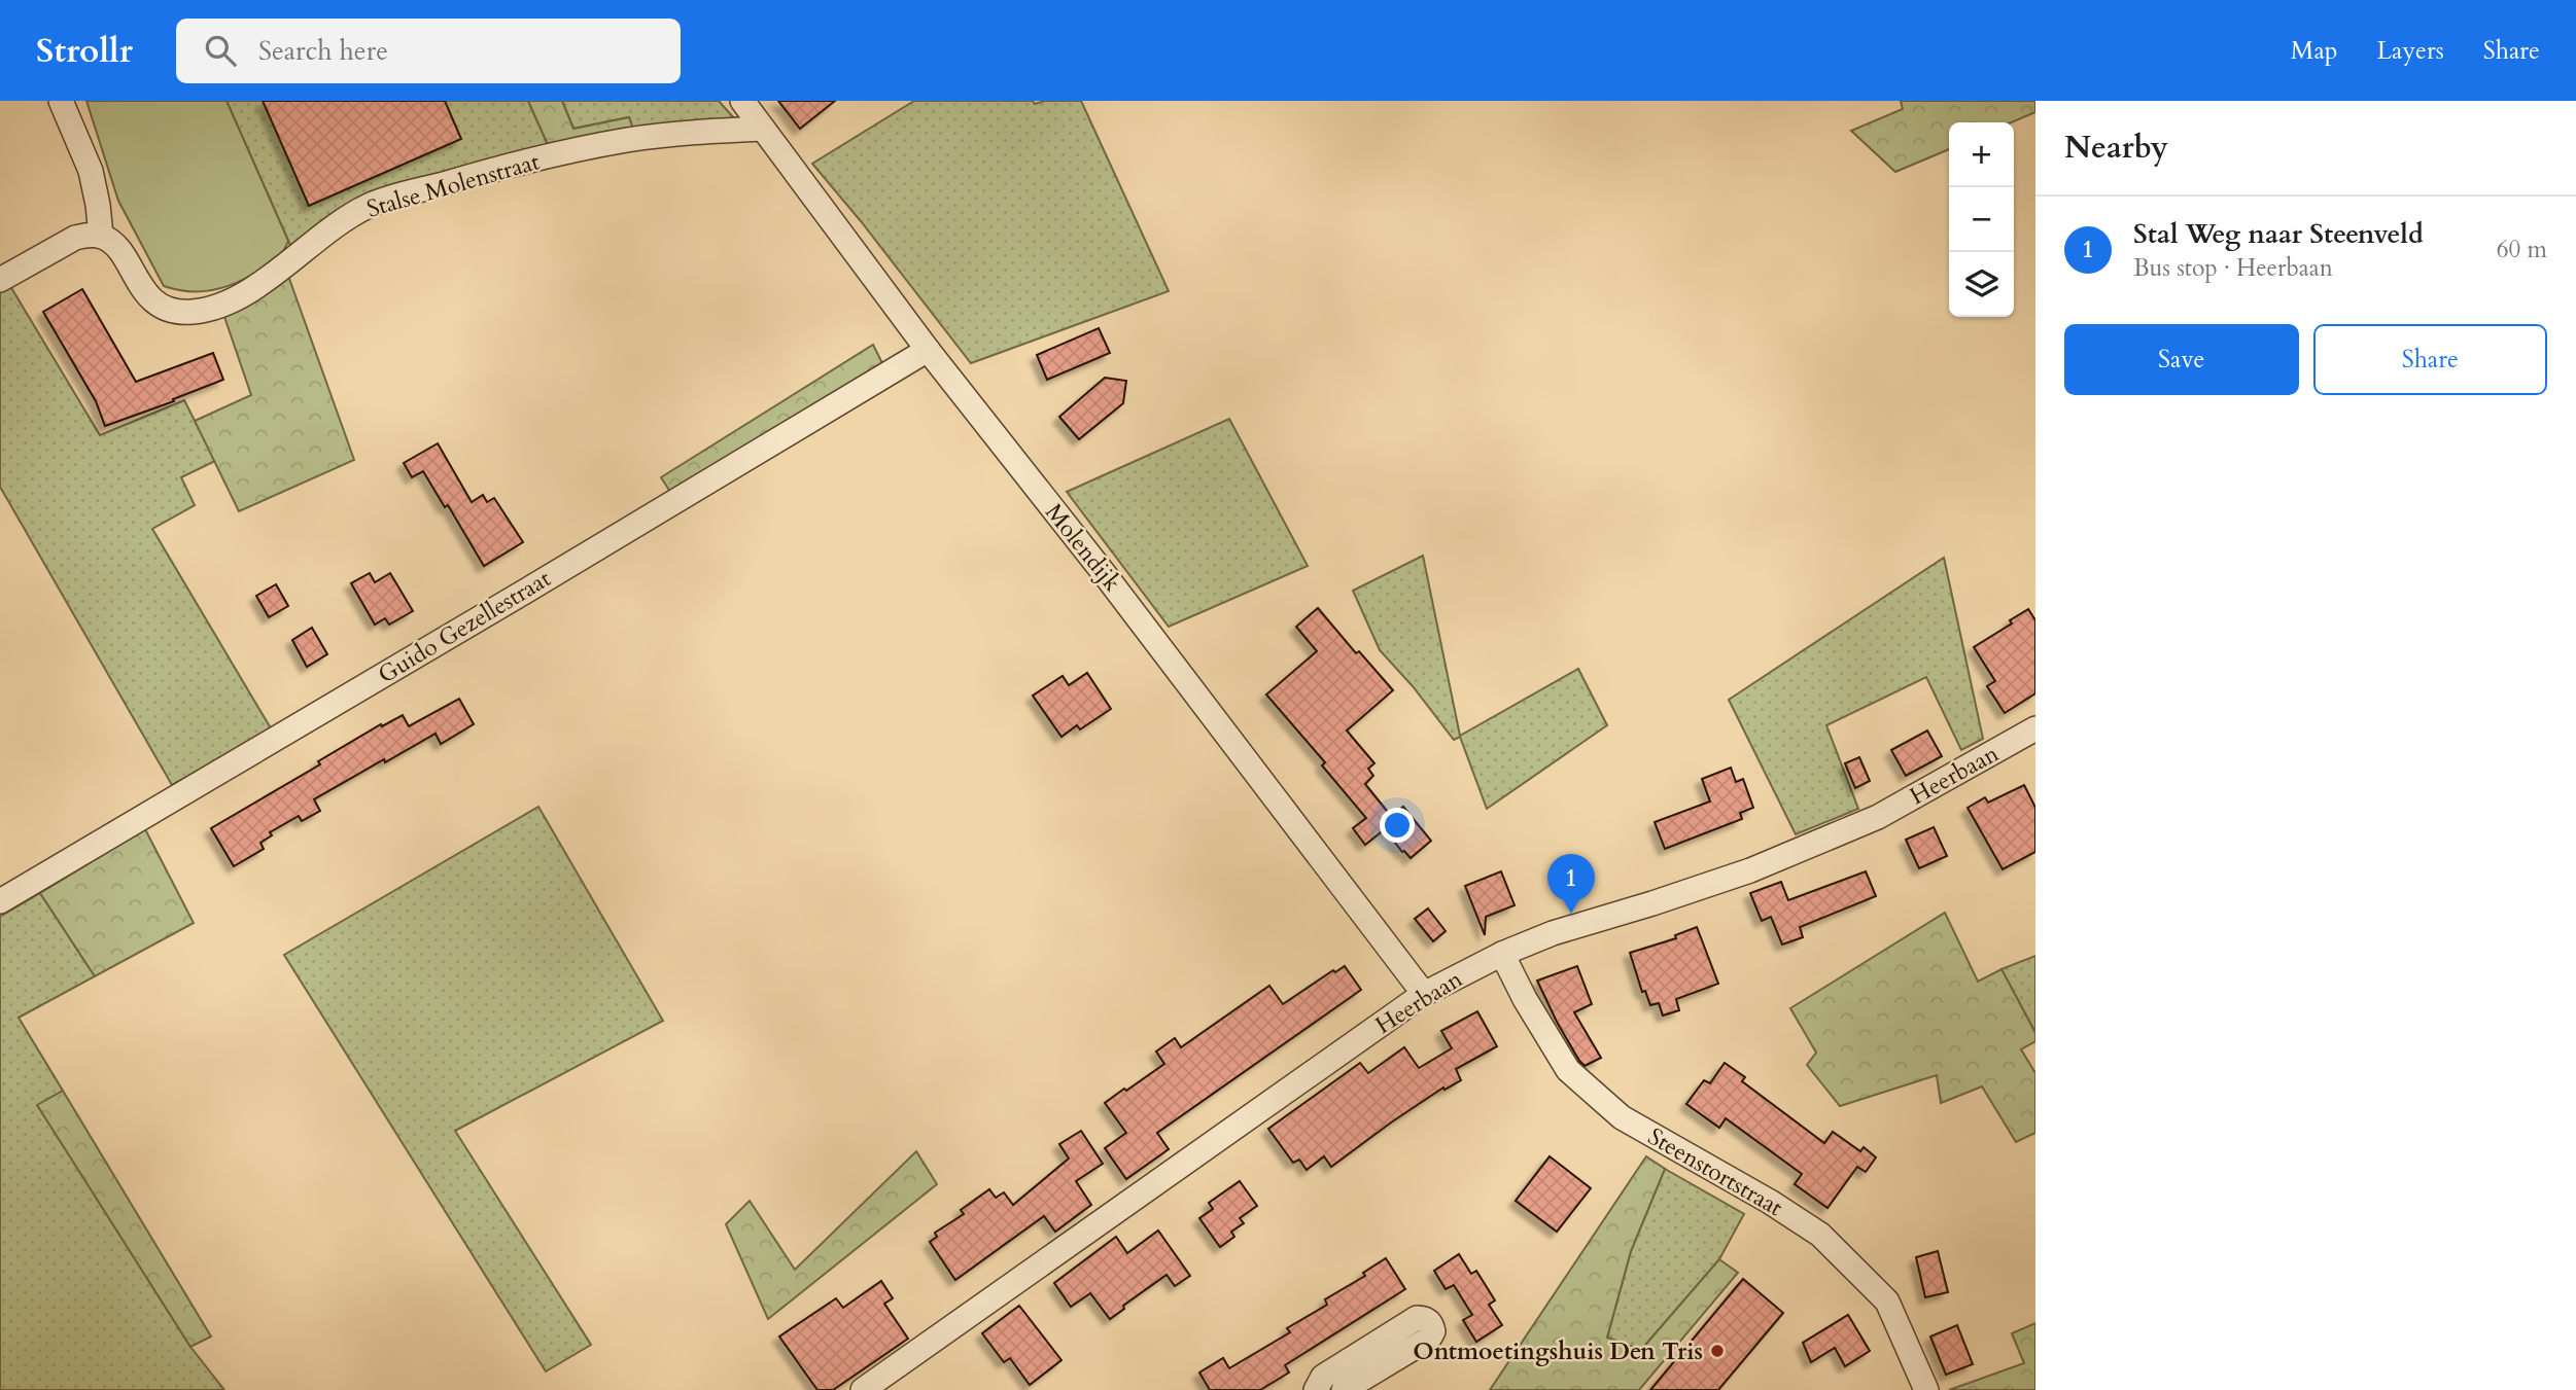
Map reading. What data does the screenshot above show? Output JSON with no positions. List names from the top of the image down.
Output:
{
  "streets": {
    "street": [
      "Stalse Molenstraat",
      "Molendijk",
      "Guido Gezellestraat",
      "Heerbaan",
      "Steenstortstraat"
    ]
  },
  "crossings": [
    ["Stalse Molenstraat", "Molendijk"],
    ["Molendijk", "Guido Gezellestraat"],
    ["Molendijk", "Heerbaan"],
    ["Heerbaan", "Steenstortstraat"]
  ],
  "places": ["Ontmoetingshuis Den Tris"],
  "page": {
    "header": "Strollr",
    "search": "Search here",
    "nav": ["Map", "Layers", "Share"],
    "heading": "Nearby",
    "map_buttons": ["+", "−"],
    "list": [
      {
        "mark": "1",
        "name": "Stal Weg naar Steenveld",
        "note": "Bus stop · Heerbaan",
        "value": "60 m"
      }
    ],
    "buttons": ["Save", "Share"],
    "pins": "1"
  }
}
